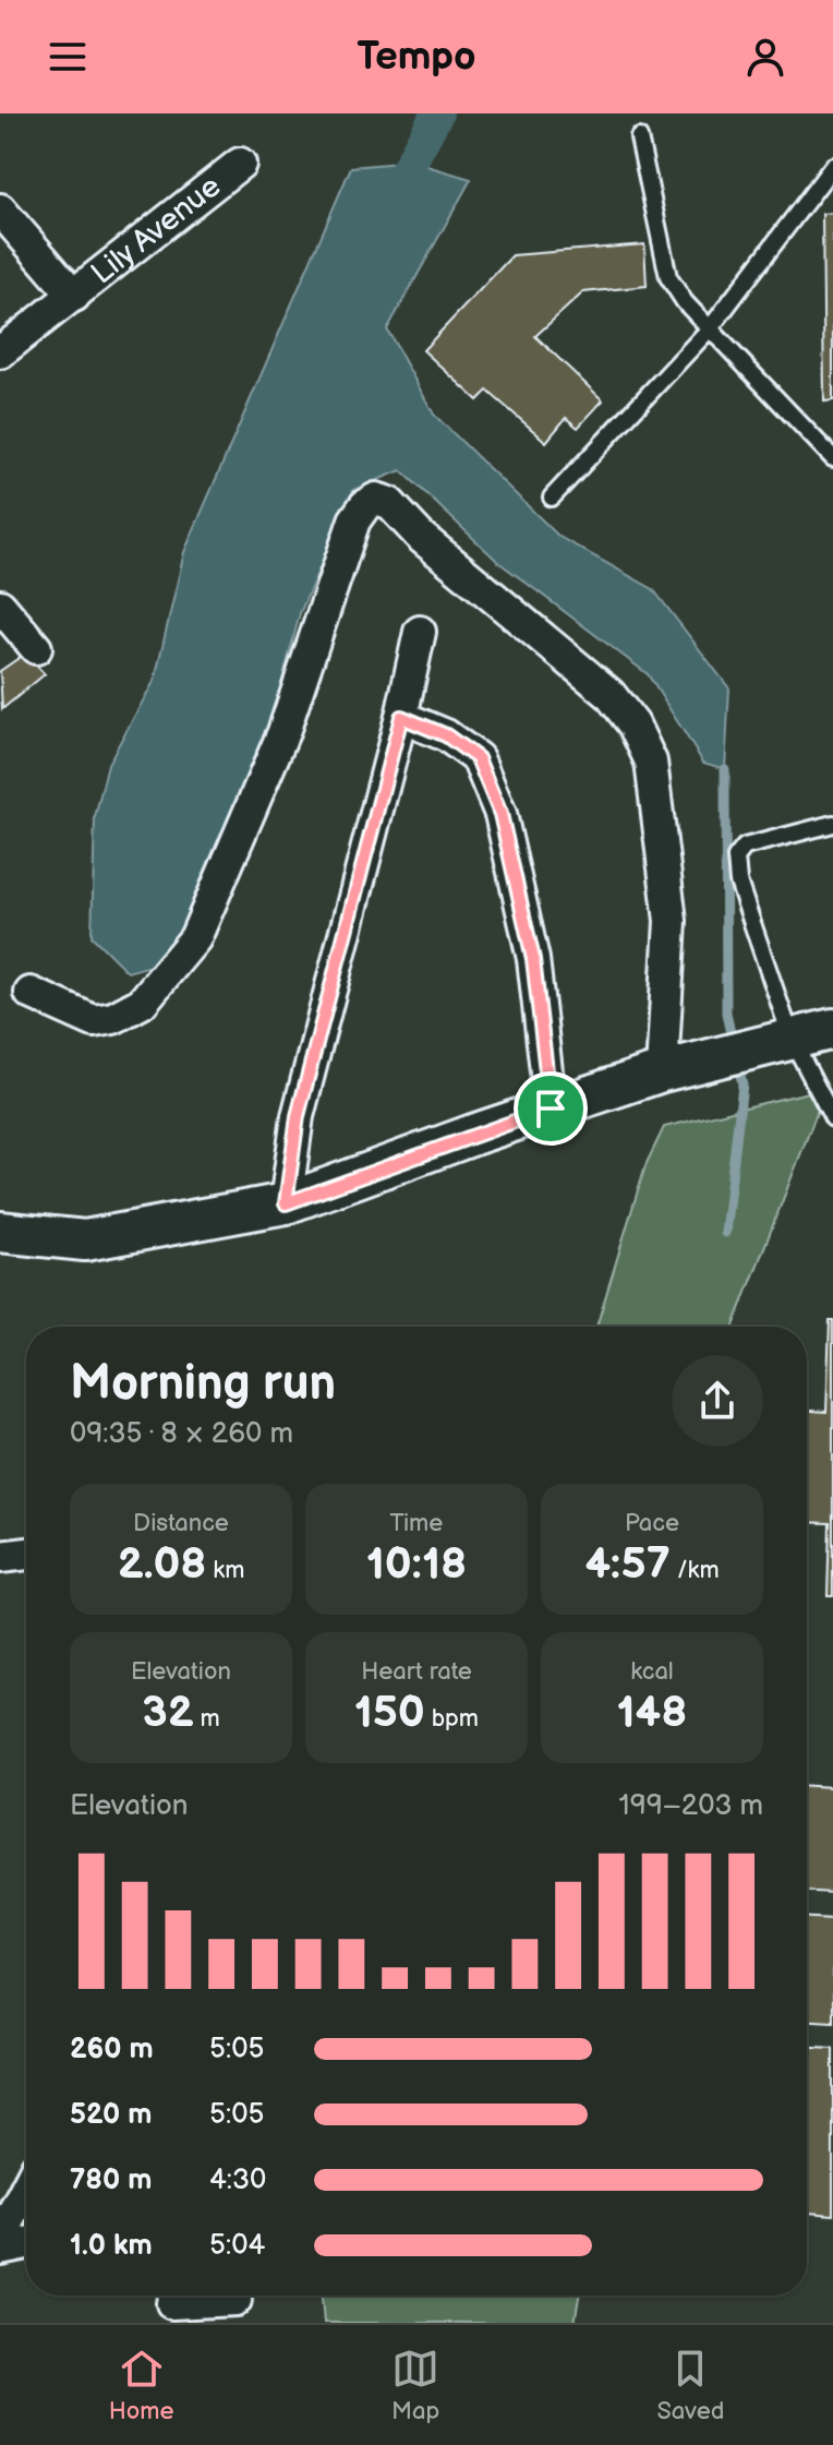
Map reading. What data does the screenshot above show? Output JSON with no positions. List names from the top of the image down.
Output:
{
  "streets": {
    "street": ["Lily Avenue"]
  },
  "page": {
    "header": "Tempo",
    "heading": ["Morning run", "09:35 · 8 × 260 m"],
    "stats": [
      ["Distance", "2.08 km"],
      ["Time", "10:18"],
      ["Pace", "4:57 /km"],
      ["Elevation", "32 m"],
      ["Heart rate", "150 bpm"],
      ["kcal", "148"]
    ],
    "chart": ["Elevation", "199–203 m"],
    "list": [
      {
        "name": "260 m",
        "note": "5:05"
      },
      {
        "name": "520 m",
        "note": "5:05"
      },
      {
        "name": "780 m",
        "note": "4:30"
      },
      {
        "name": "1.0 km",
        "note": "5:04"
      }
    ],
    "tabs": ["Home", "Map", "Saved"]
  }
}
